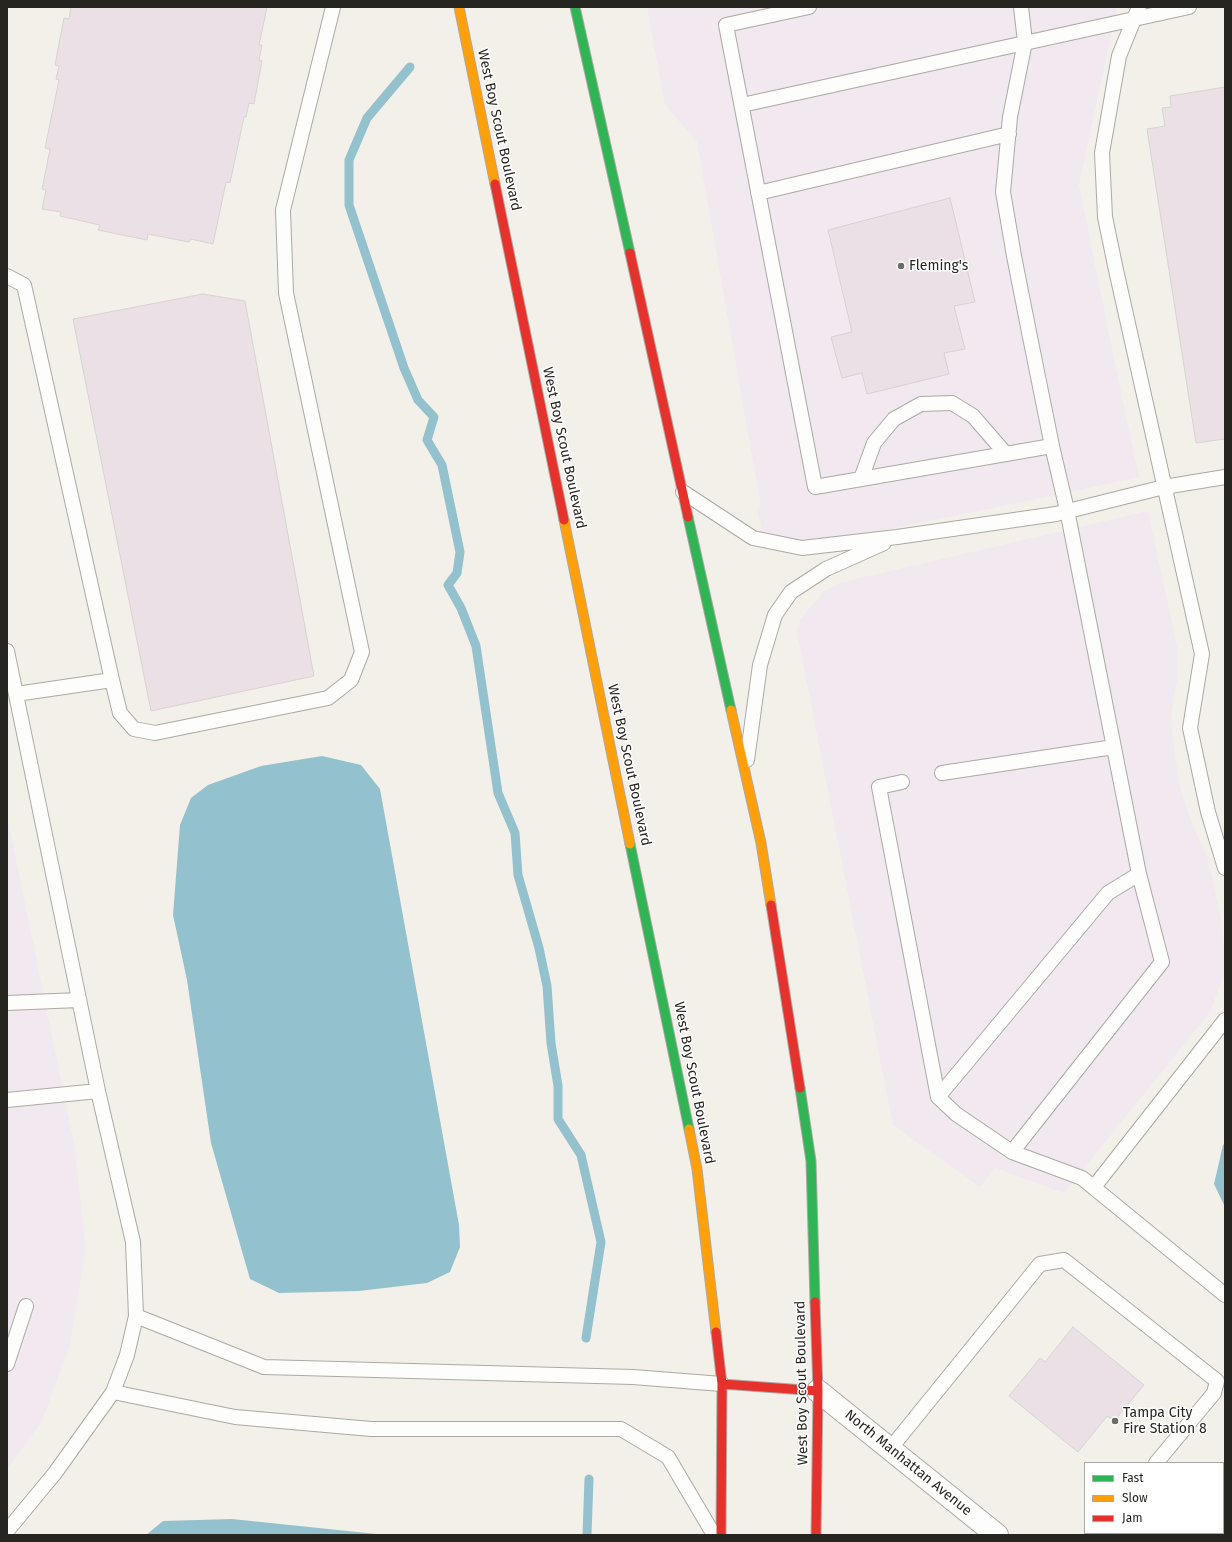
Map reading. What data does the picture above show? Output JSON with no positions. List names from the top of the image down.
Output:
{
  "streets": {
    "main road": ["West Boy Scout Boulevard"],
    "street": ["North Manhattan Avenue"]
  },
  "crossings": [
    ["West Boy Scout Boulevard", "North Manhattan Avenue"]
  ],
  "places": ["Fleming's", "Tampa City Fire Station 8"],
  "legend": ["Fast", "Slow", "Jam"]
}
